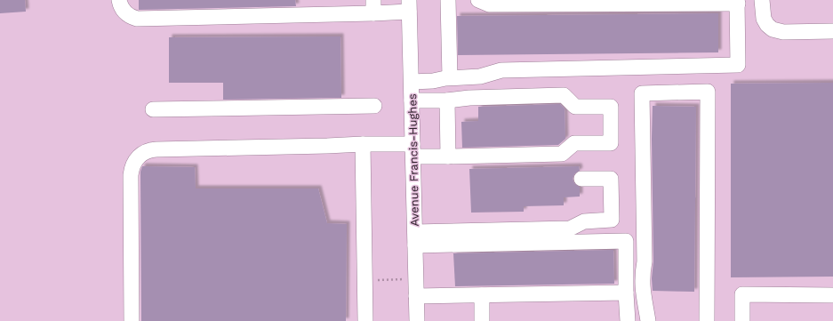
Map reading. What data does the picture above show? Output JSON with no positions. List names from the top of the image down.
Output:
{
  "streets": {
    "street": ["Avenue Francis-Hughes"]
  }
}
